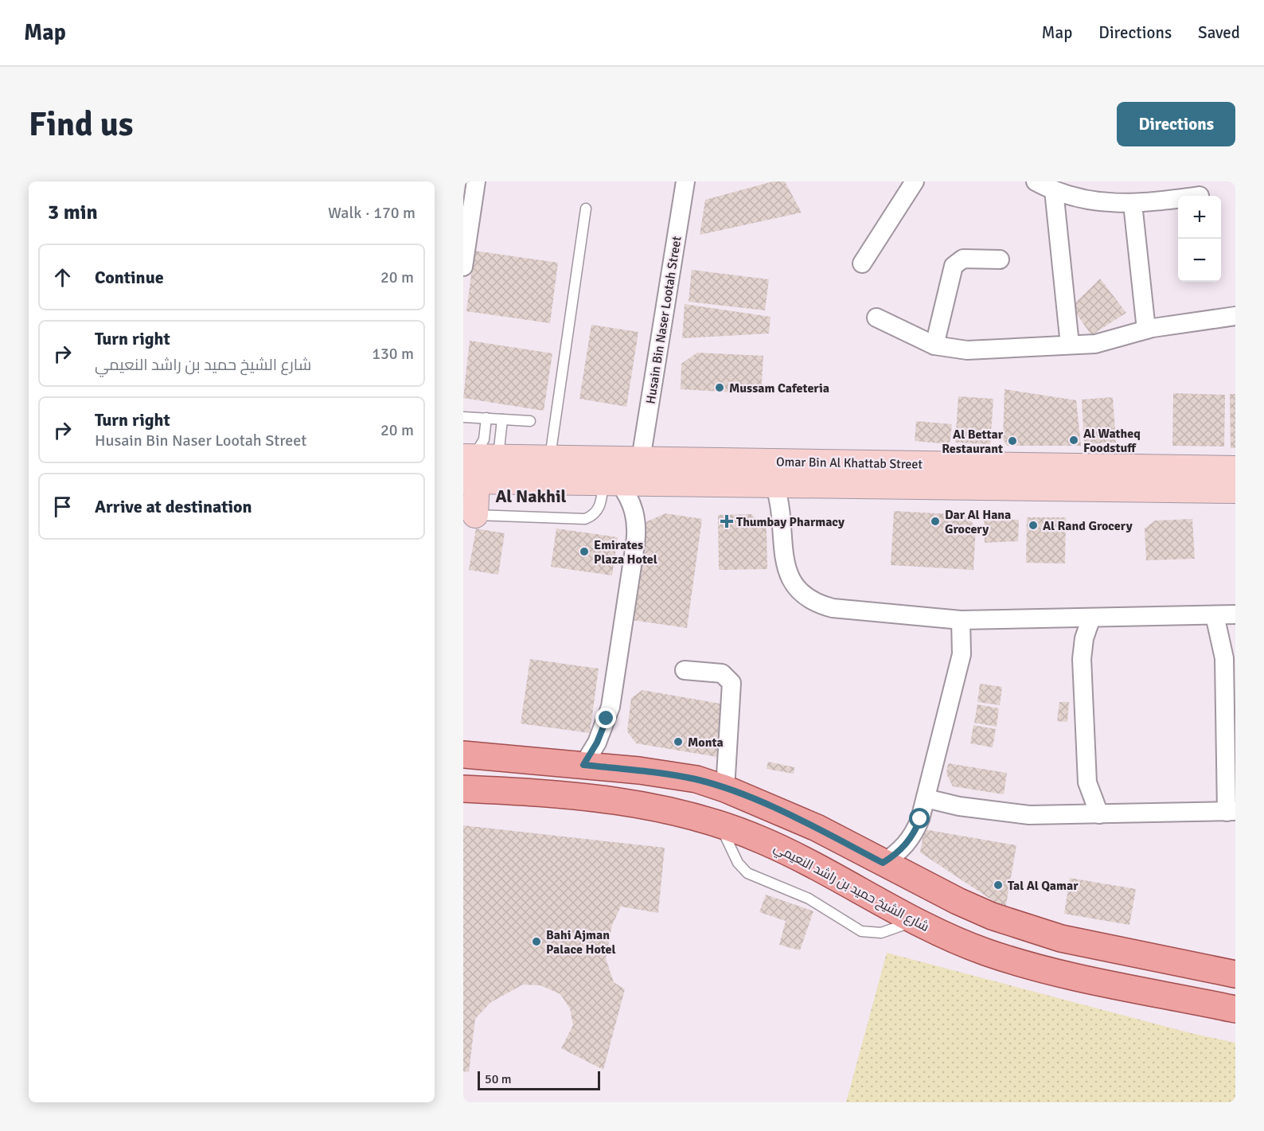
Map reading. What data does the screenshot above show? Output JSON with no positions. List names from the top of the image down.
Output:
{
  "streets": {
    "main road": ["شارع الشيخ حميد بن راشد النعيمي"],
    "street": ["Husain Bin Naser Lootah Street", "Omar Bin Al Khattab Street"]
  },
  "crossings": [
    ["Husain Bin Naser Lootah Street", "Omar Bin Al Khattab Street"]
  ],
  "districts": ["Al Nakhil"],
  "places": {
    "other": [
      "Mussam Cafeteria",
      "Al Watheq Foodstuff",
      "Al Bettar Restaurant",
      "Dar Al Hana Grocery",
      "Al Rand Grocery",
      "Emirates Plaza Hotel",
      "Monta",
      "Tal Al Qamar",
      "Bahi Ajman Palace Hotel"
    ],
    "health": ["Thumbay Pharmacy"]
  },
  "scale_bar": "50 m",
  "page": {
    "header": "Map",
    "nav": ["Map", "Directions", "Saved"],
    "buttons": "Directions",
    "title": "Find us",
    "heading": ["3 min", "Walk · 170 m"],
    "map_buttons": ["+", "−"],
    "list": [
      ["Continue", "20 m"],
      ["Turn right", "شارع الشيخ حميد بن راشد النعيمي", "130 m"],
      ["Turn right", "Husain Bin Naser Lootah Street", "20 m"],
      "Arrive at destination"
    ],
    "scale": "50 m"
  }
}
